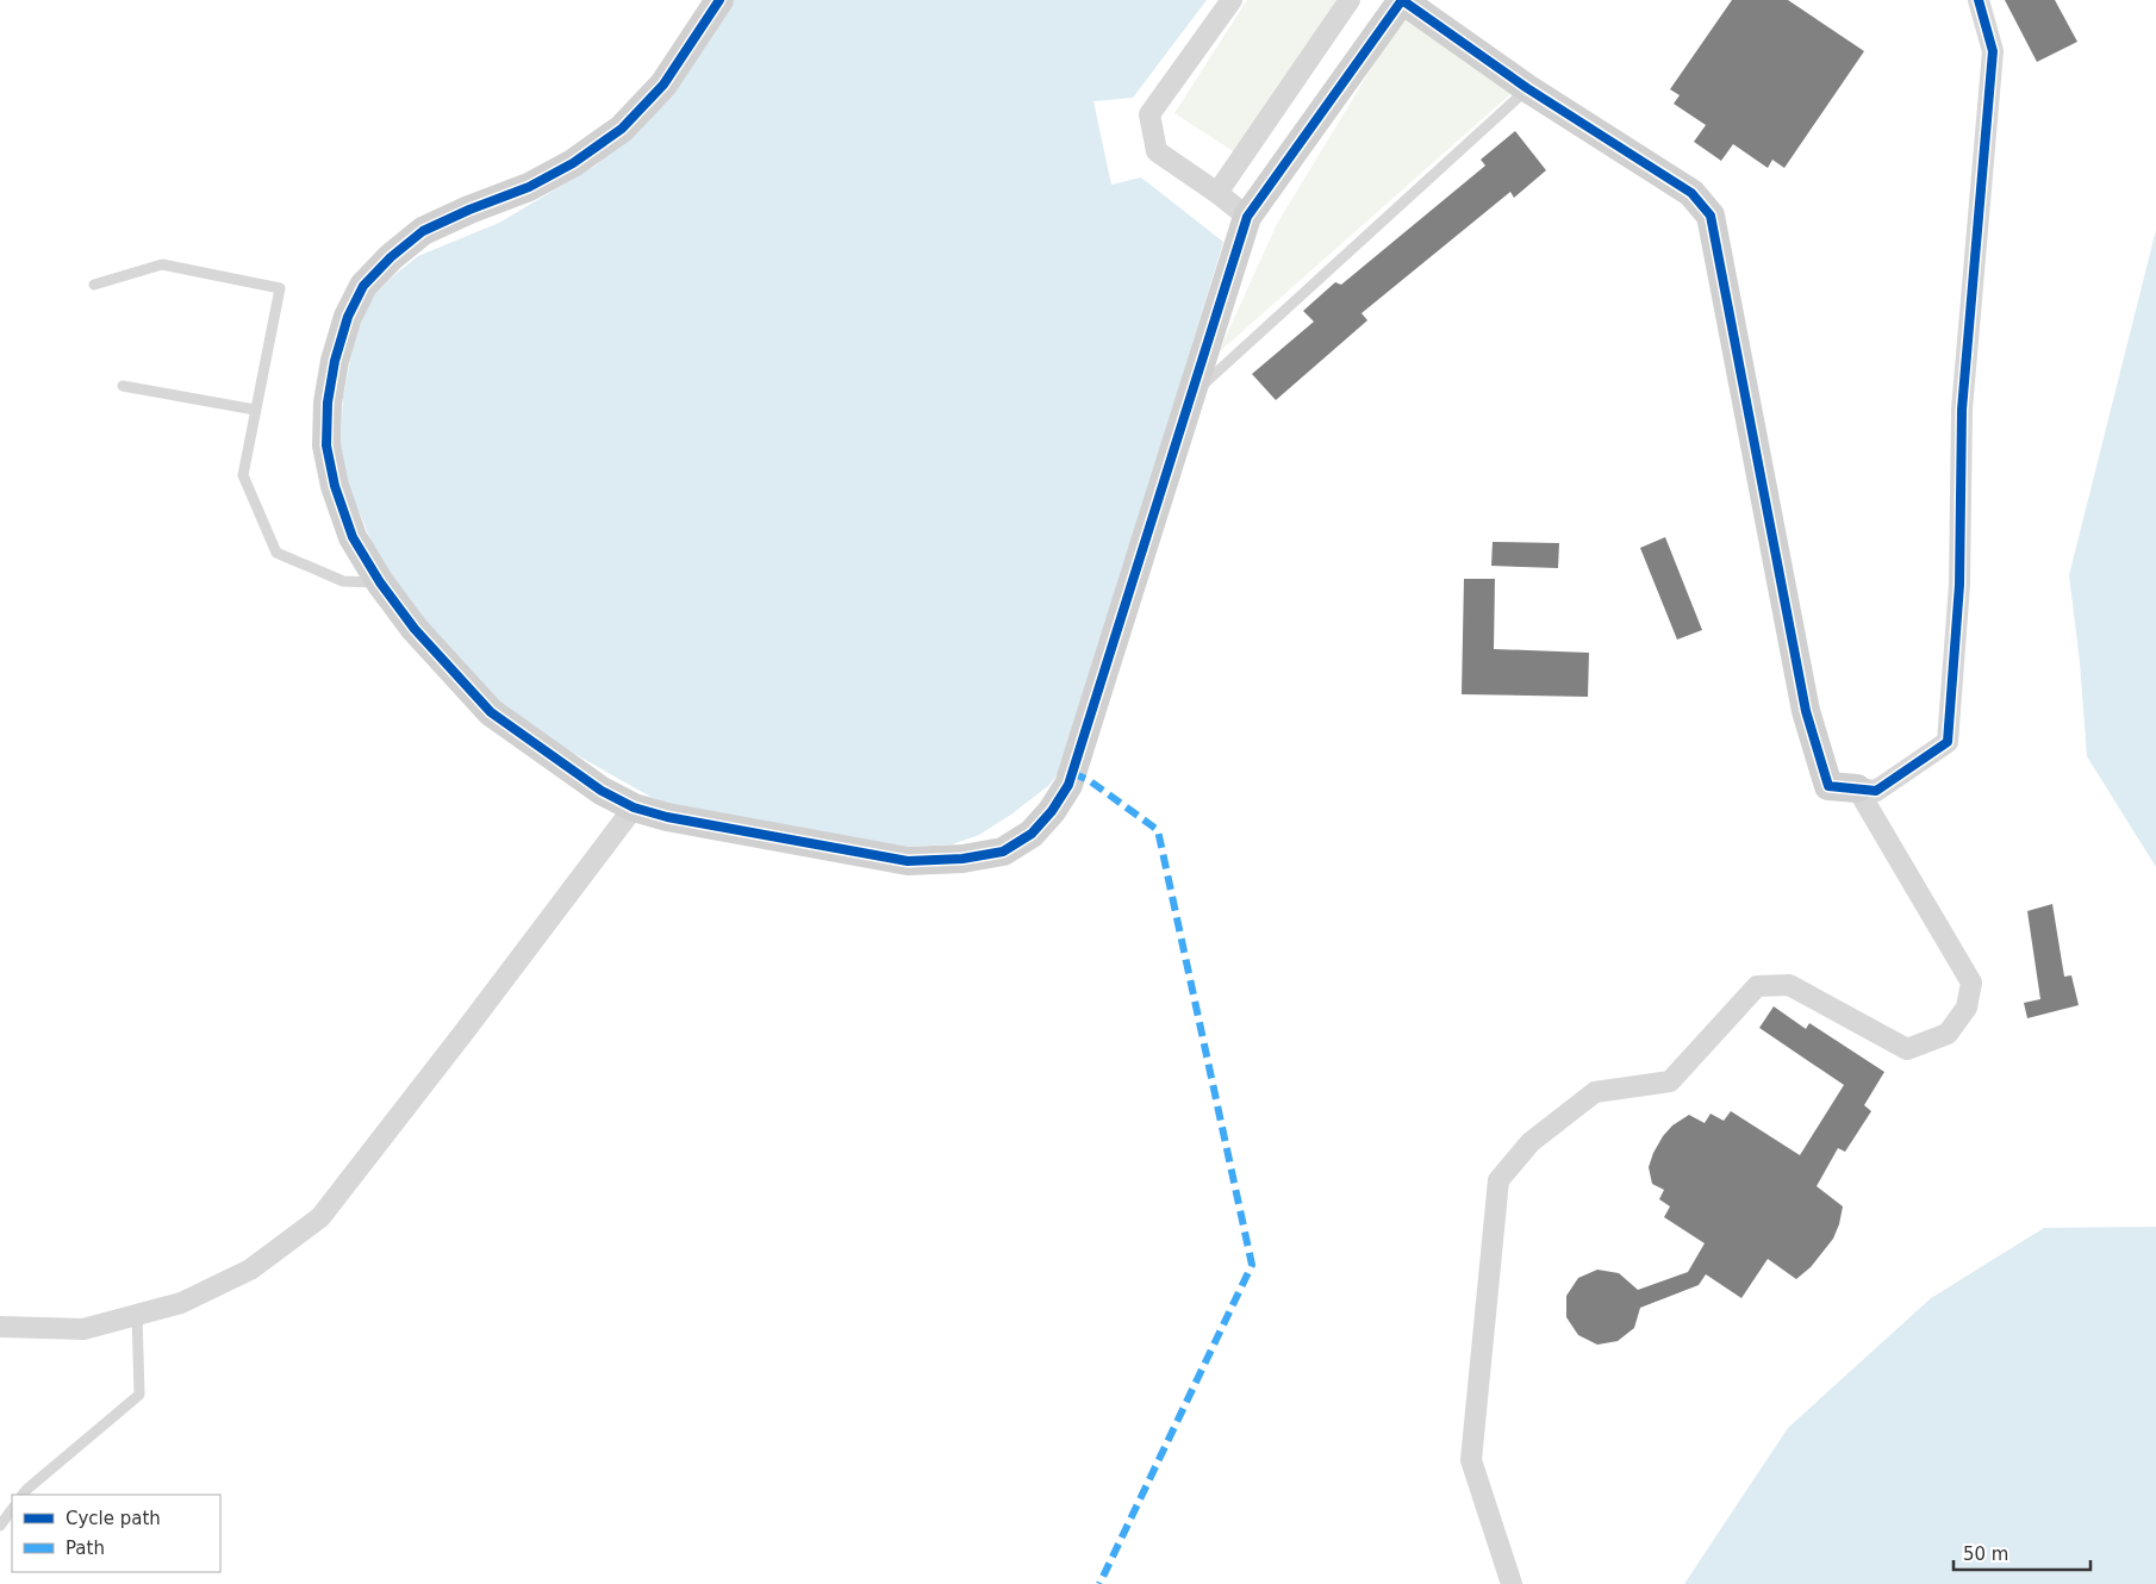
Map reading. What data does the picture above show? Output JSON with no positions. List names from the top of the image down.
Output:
{
  "legend": ["Cycle path", "Path"],
  "scale_bar": "50 m"
}
